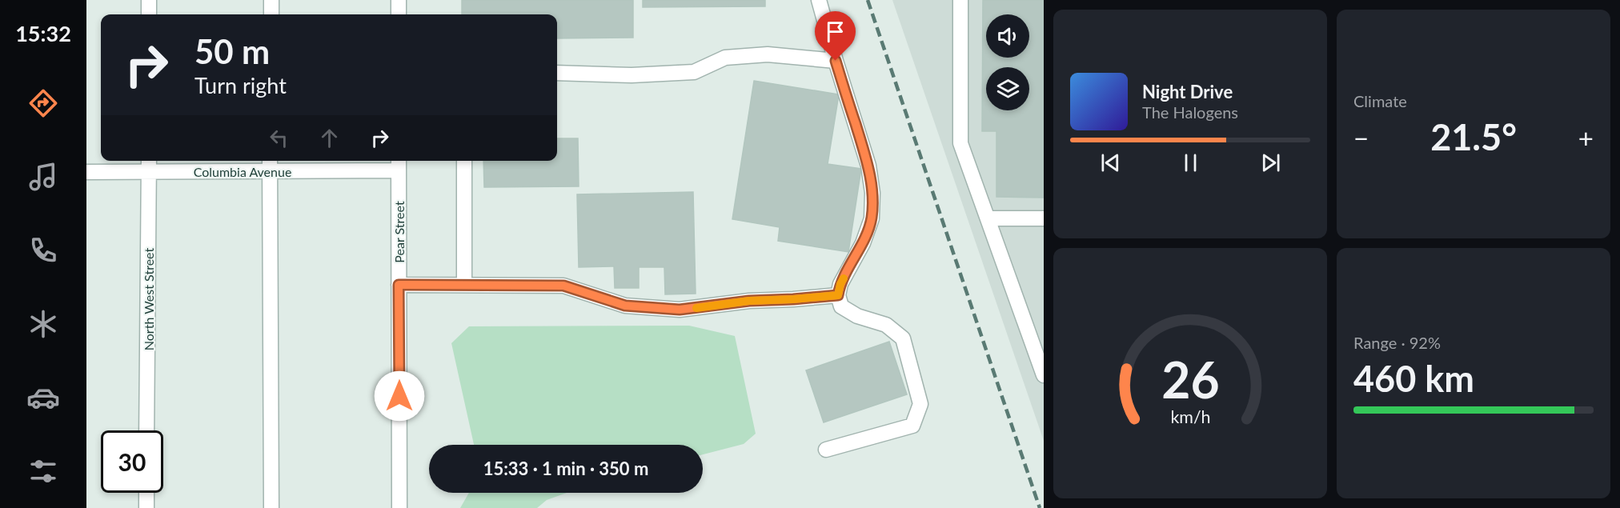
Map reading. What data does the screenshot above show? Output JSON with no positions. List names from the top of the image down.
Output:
{
  "streets": {
    "street": ["Columbia Avenue", "Pear Street", "North West Street"]
  },
  "crossings": [
    ["Columbia Avenue", "Pear Street"],
    ["Columbia Avenue", "North West Street"]
  ],
  "page": {
    "tabs": "15:32",
    "tile": [
      "Climate",
      ["Range · 92%", "460 km"]
    ],
    "turn": ["50 m", "Turn right"],
    "song": ["Night Drive", "The Halogens"],
    "heat": ["−", "21.5°", "+"],
    "limit": "30",
    "trip": "15:33 · 1 min · 350 m",
    "gauge": ["26", "km/h"]
  }
}
